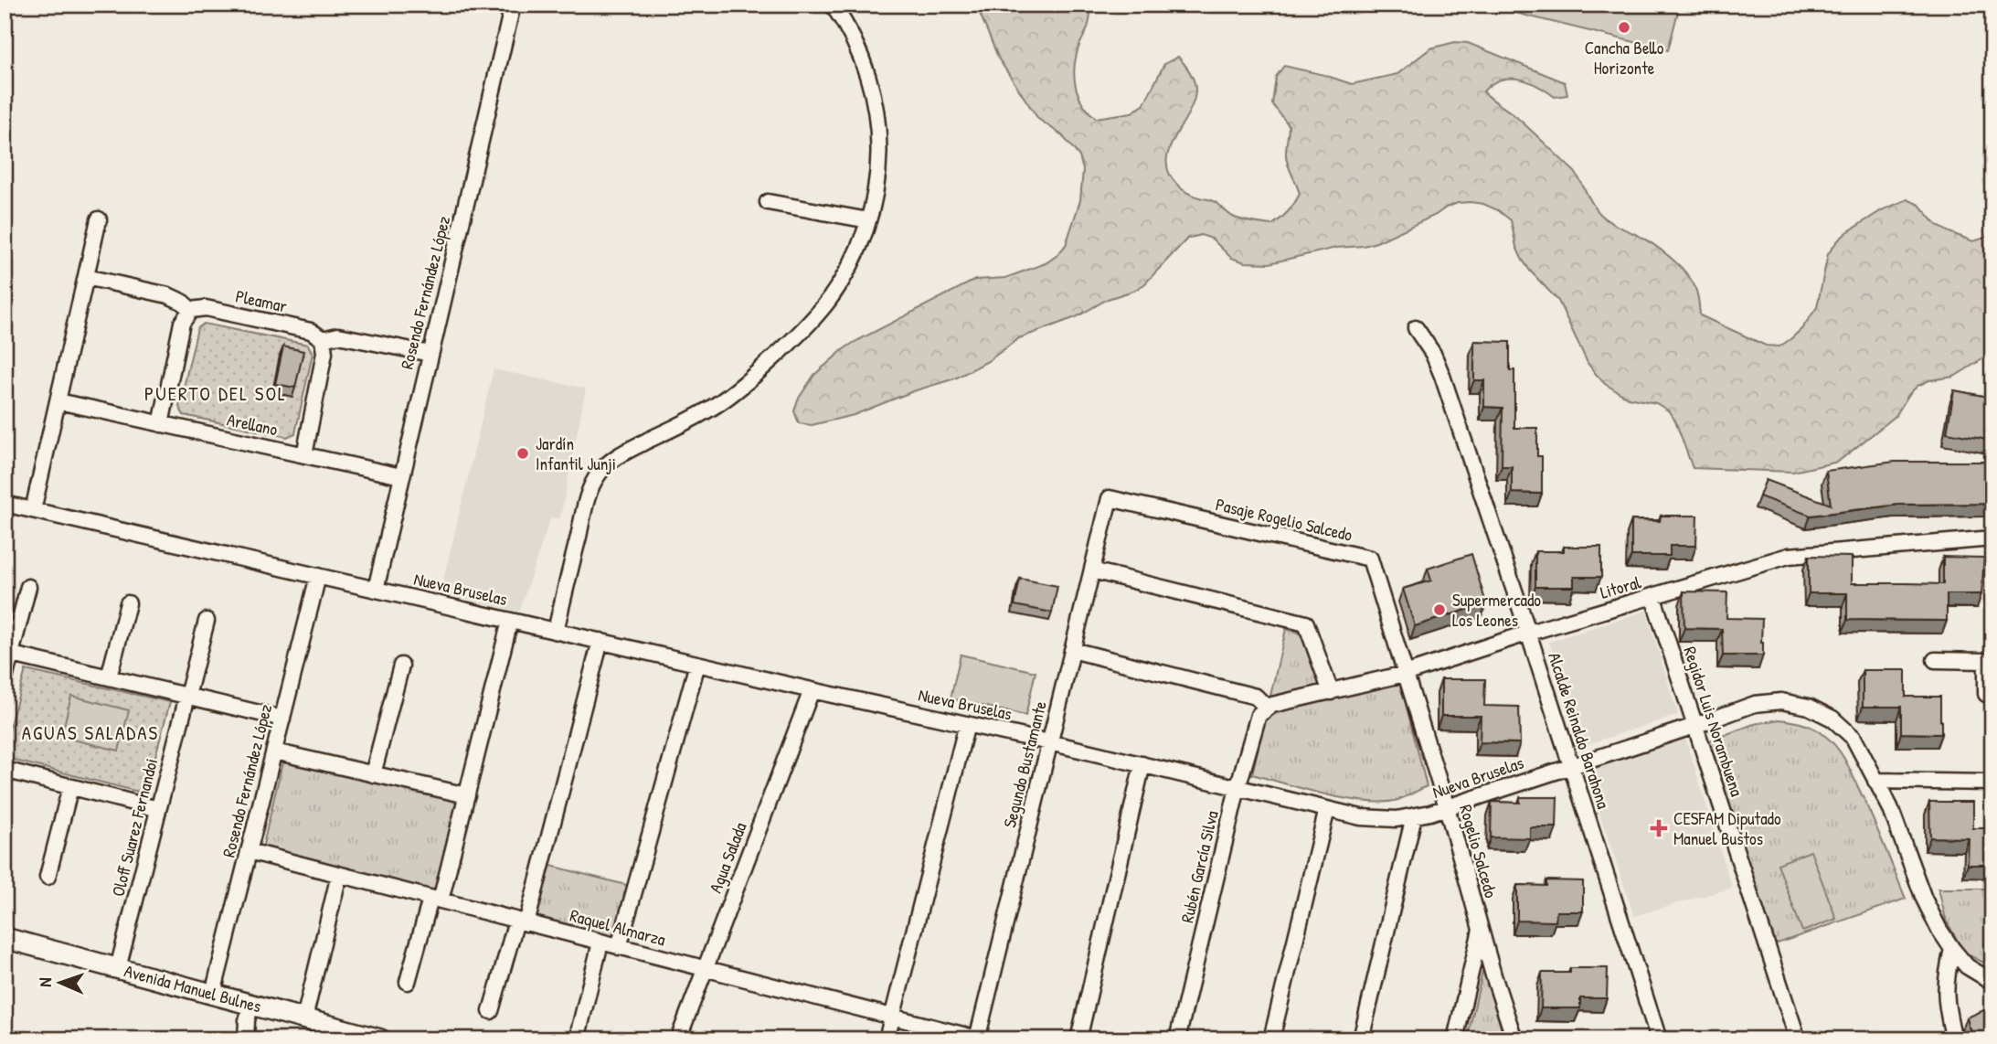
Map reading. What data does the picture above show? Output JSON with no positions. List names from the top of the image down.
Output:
{
  "streets": {
    "street": [
      "Rosendo Fernández López",
      "Pleamar",
      "Arellano",
      "Pasaje Rogelio Salcedo",
      "Litoral",
      "Nueva Bruselas",
      "Regidor Luis Norambuena",
      "Alcalde Reinaldo Barahona",
      "Segundo Bustamante",
      "Oloff Suarez Fernandoi",
      "Rogelio Salcedo",
      "Agua Salada",
      "Rubén García Silva",
      "Raquel Almarza",
      "Avenida Manuel Bulnes"
    ]
  },
  "crossings": [
    ["Rosendo Fernández López", "Pleamar"],
    ["Rosendo Fernández López", "Arellano"],
    ["Rosendo Fernández López", "Nueva Bruselas"],
    ["Rosendo Fernández López", "Raquel Almarza"],
    ["Rosendo Fernández López", "Avenida Manuel Bulnes"],
    ["Pasaje Rogelio Salcedo", "Litoral"],
    ["Pasaje Rogelio Salcedo", "Segundo Bustamante"],
    ["Pasaje Rogelio Salcedo", "Rogelio Salcedo"],
    ["Litoral", "Regidor Luis Norambuena"],
    ["Litoral", "Alcalde Reinaldo Barahona"],
    ["Litoral", "Rogelio Salcedo"],
    ["Litoral", "Rubén García Silva"],
    ["Nueva Bruselas", "Regidor Luis Norambuena"],
    ["Nueva Bruselas", "Alcalde Reinaldo Barahona"],
    ["Nueva Bruselas", "Segundo Bustamante"],
    ["Nueva Bruselas", "Rogelio Salcedo"],
    ["Nueva Bruselas", "Agua Salada"],
    ["Nueva Bruselas", "Rubén García Silva"],
    ["Segundo Bustamante", "Raquel Almarza"],
    ["Oloff Suarez Fernandoi", "Avenida Manuel Bulnes"],
    ["Agua Salada", "Raquel Almarza"]
  ],
  "districts": ["PUERTO DEL SOL", "AGUAS SALADAS"],
  "places": {
    "other": ["Cancha Bello Horizonte", "Jardín Infantil Junji", "Supermercado Los Leones"],
    "health": ["CESFAM Diputado Manuel Bustos"]
  },
  "north": "left"
}
